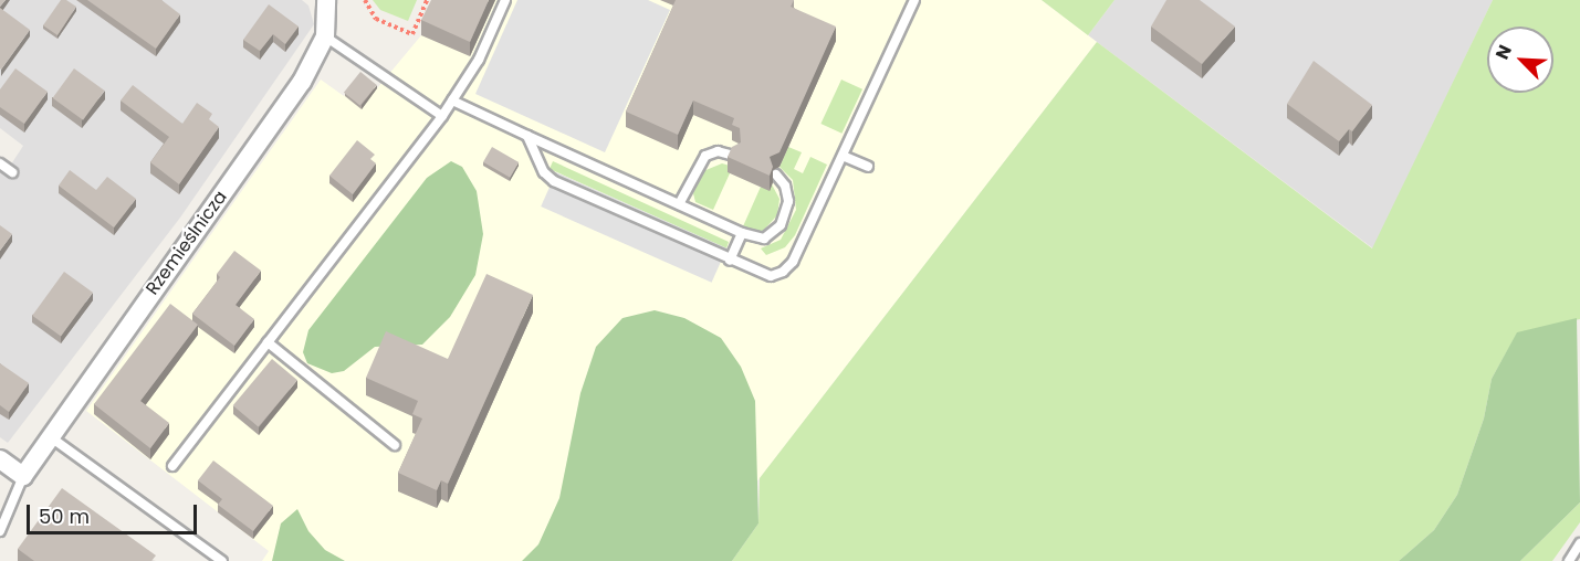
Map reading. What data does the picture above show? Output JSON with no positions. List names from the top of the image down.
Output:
{
  "streets": {
    "street": ["Rzemieślnicza"]
  },
  "scale_bar": "50 m",
  "north": "top left"
}
